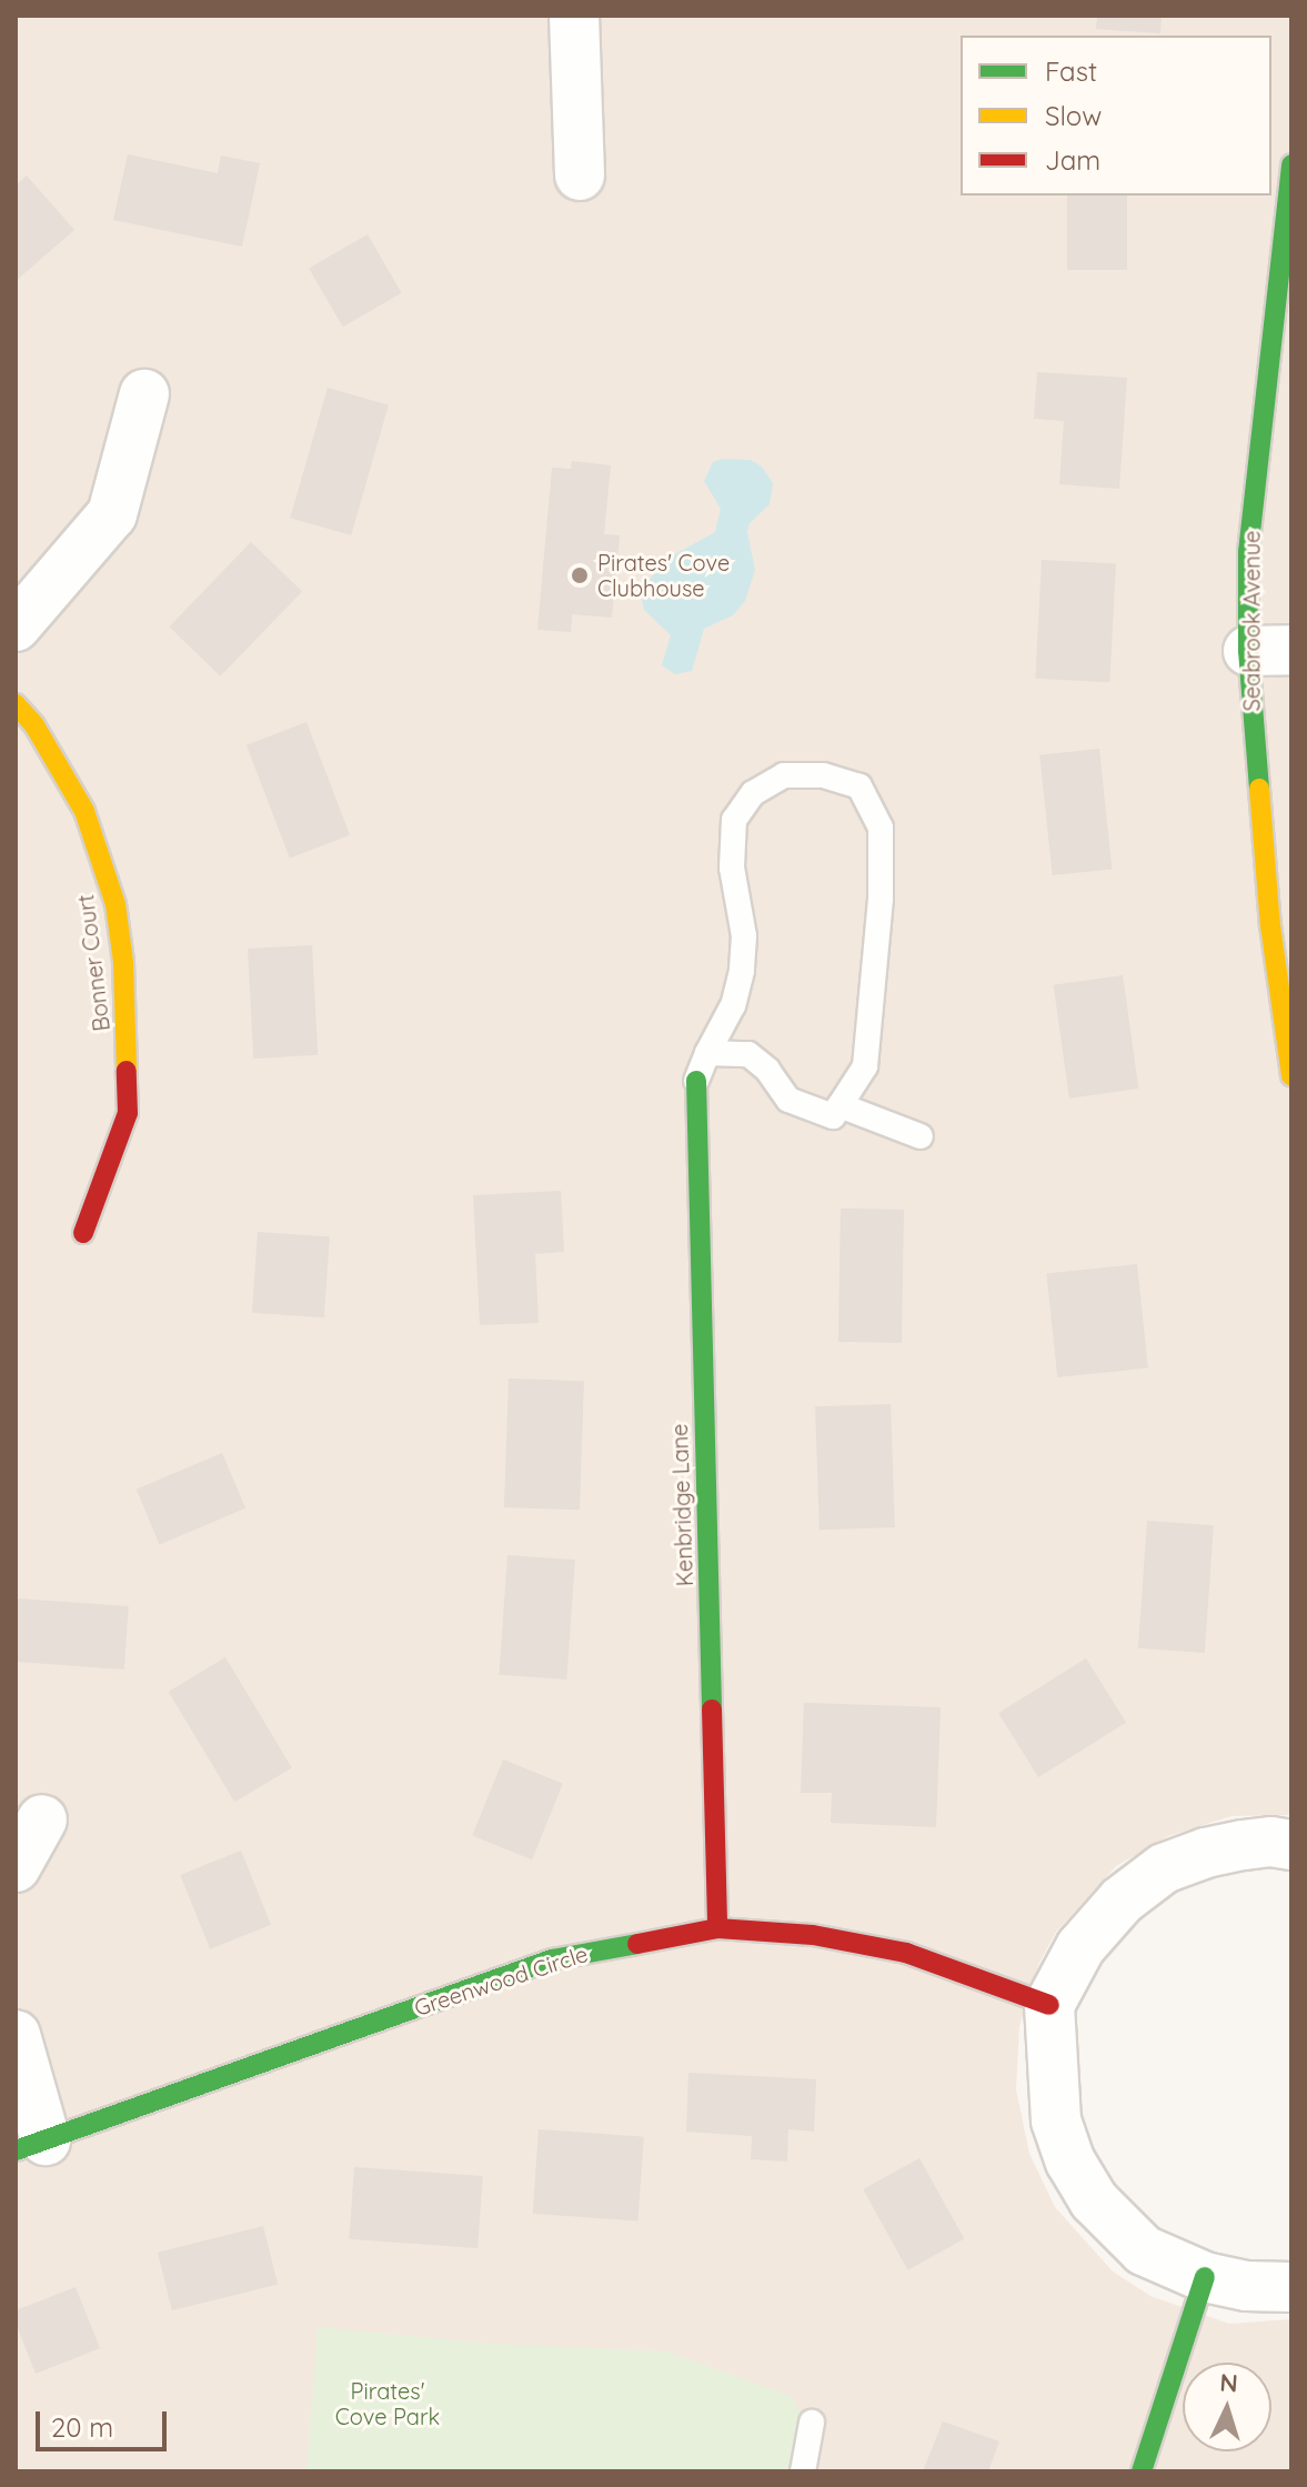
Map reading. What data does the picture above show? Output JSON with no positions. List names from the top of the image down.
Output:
{
  "streets": {
    "street": [
      "Seabrook Avenue",
      "Bonner Court",
      "Kenbridge Lane",
      "Greenwood Circle"
    ]
  },
  "crossings": [
    ["Kenbridge Lane", "Greenwood Circle"]
  ],
  "parks": ["Pirates' Cove Park"],
  "places": ["Pirates' Cove Clubhouse"],
  "legend": ["Fast", "Slow", "Jam"],
  "scale_bar": "20 m",
  "north": "top"
}
